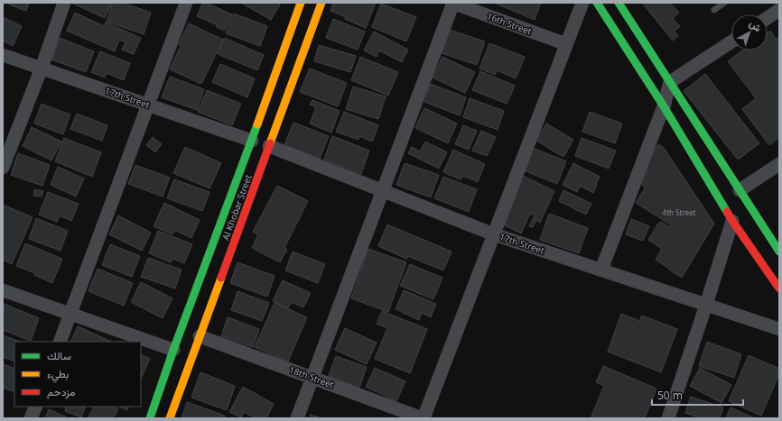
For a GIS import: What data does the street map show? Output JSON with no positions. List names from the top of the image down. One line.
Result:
{"streets":{"street":["16th Street","17th Street","Al Khobar Street","18th Street"]},"crossings":[["17th Street","Al Khobar Street"],["Al Khobar Street","18th Street"]],"house_numbers":["4th Street"],"legend":["سالك","بطيء","مزدحم"],"scale_bar":"50 m","north":"top right"}
